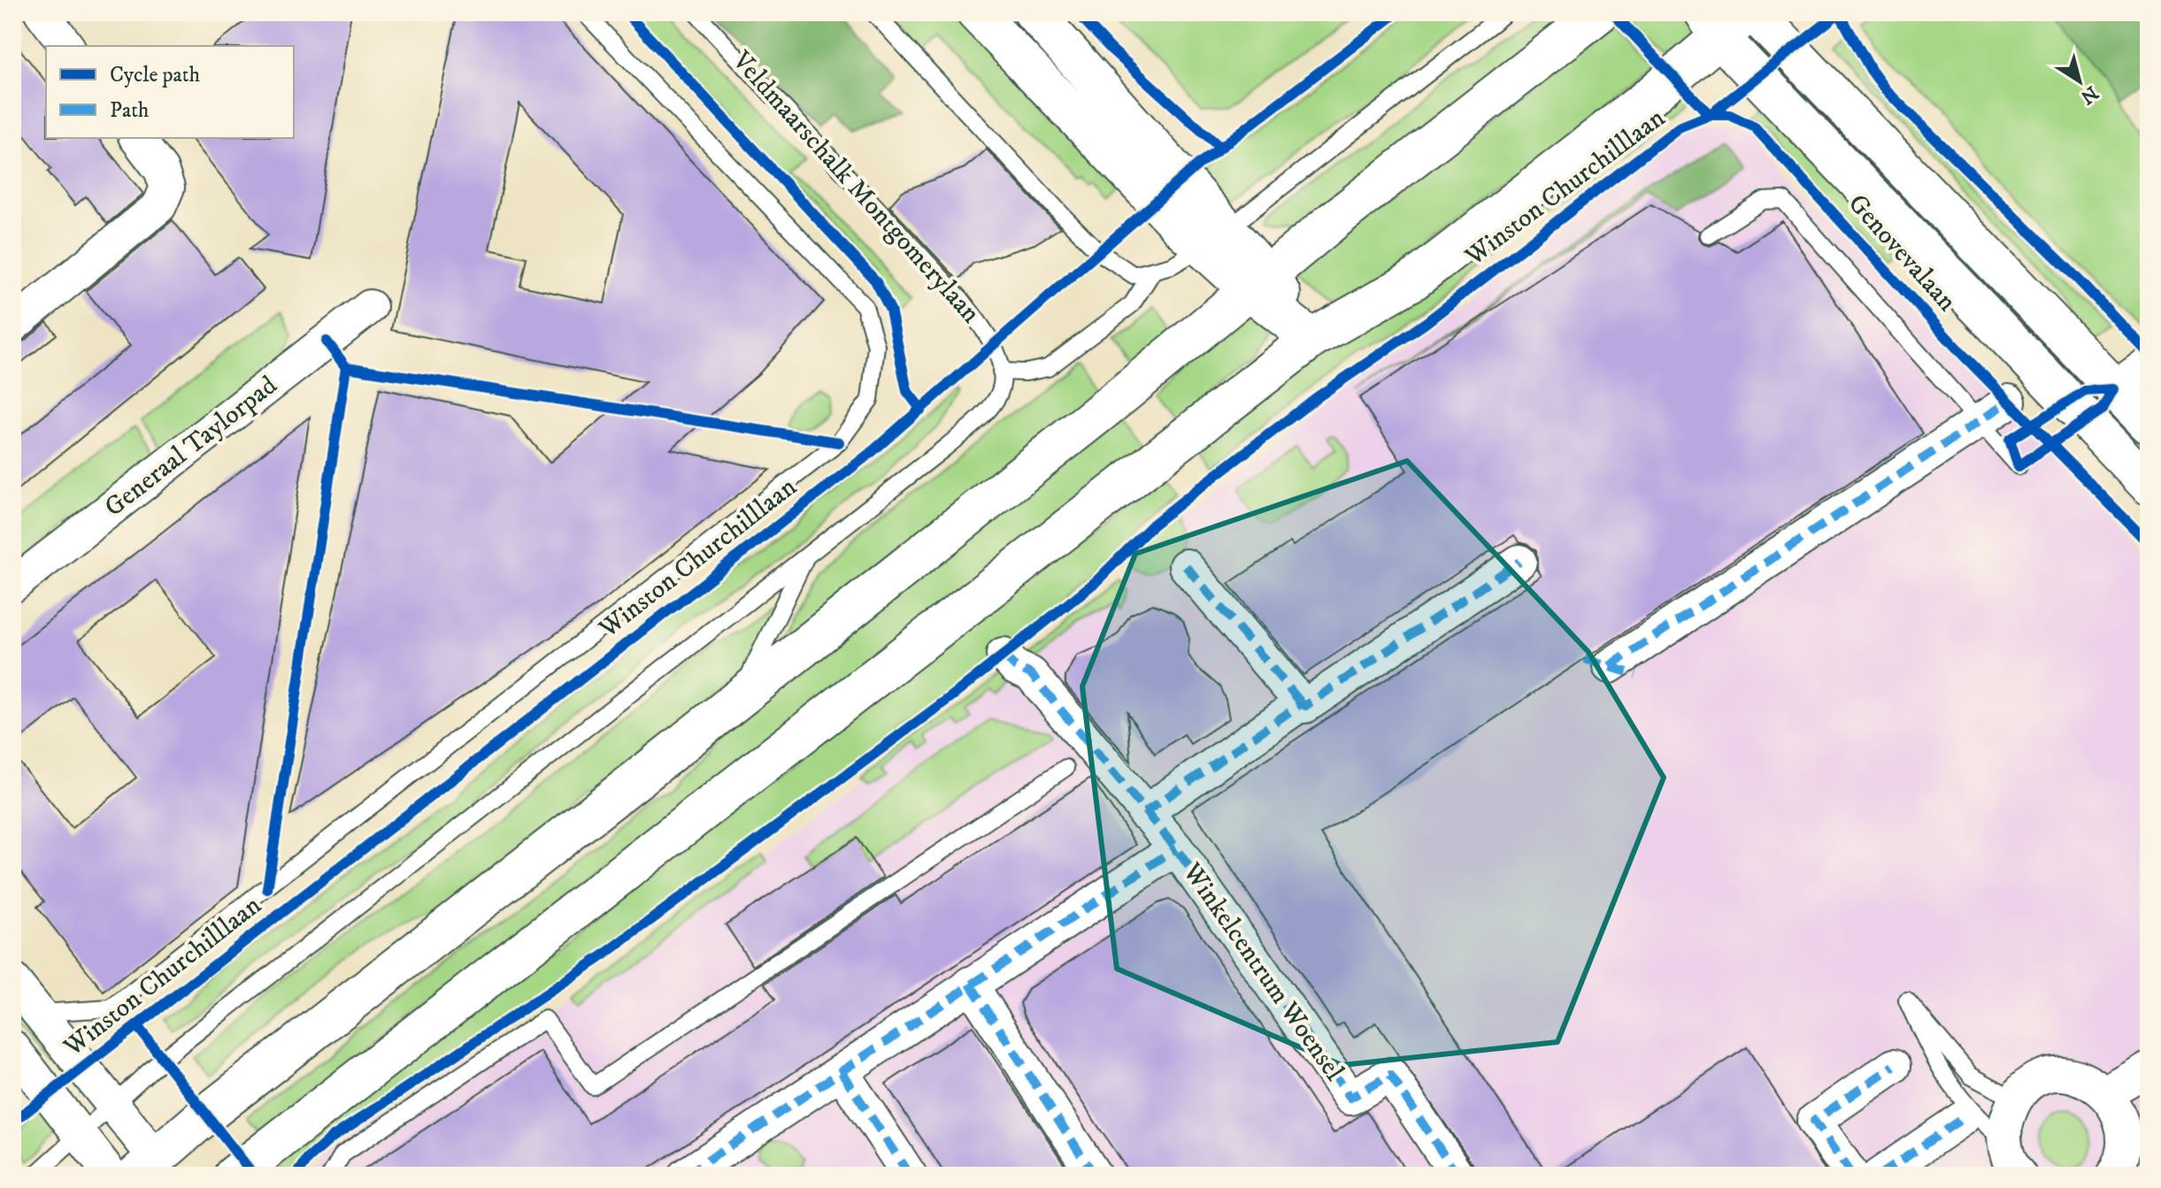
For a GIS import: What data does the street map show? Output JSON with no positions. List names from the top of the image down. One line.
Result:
{"streets":{"main road":["Winston Churchilllaan","Genovevalaan"],"street":["Generaal Taylorpad","Winkelcentrum Woensel"],"lane":["Veldmaarschalk Montgomerylaan"]},"crossings":[["Winston Churchilllaan","Genovevalaan"]],"legend":["Cycle path","Path"],"north":"bottom right"}
